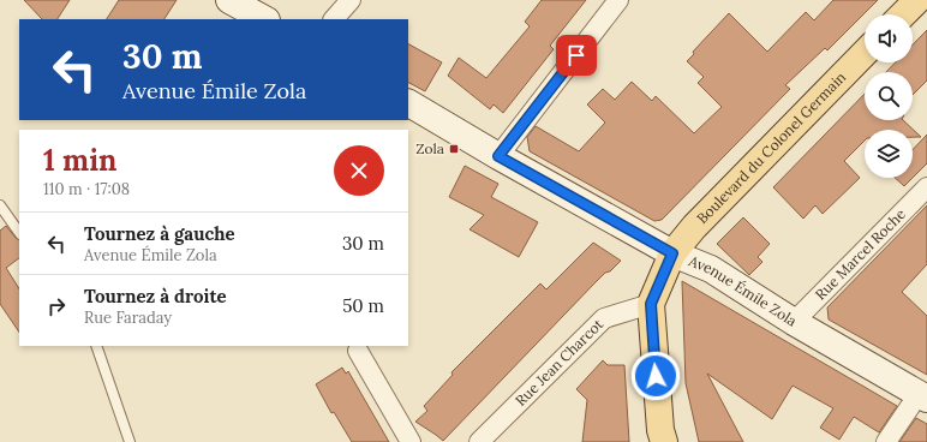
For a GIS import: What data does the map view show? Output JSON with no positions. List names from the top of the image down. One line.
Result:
{"streets":{"main road":["Boulevard du Colonel Germain","Avenue Émile Zola"],"street":["Rue Marcel Roche","Rue Jean Charcot"]},"crossings":[["Boulevard du Colonel Germain","Avenue Émile Zola"],["Boulevard du Colonel Germain","Rue Jean Charcot"],["Rue Marcel Roche","Avenue Émile Zola"]],"places":{"transit":["Zola"]},"page":{"turn":["30 m","Avenue Émile Zola"],"heading":["1 min","110 m · 17:08"],"list":[{"name":"Tournez à gauche","note":"Avenue Émile Zola","value":"30 m"},{"name":"Tournez à droite","note":"Rue Faraday","value":"50 m"}]}}
